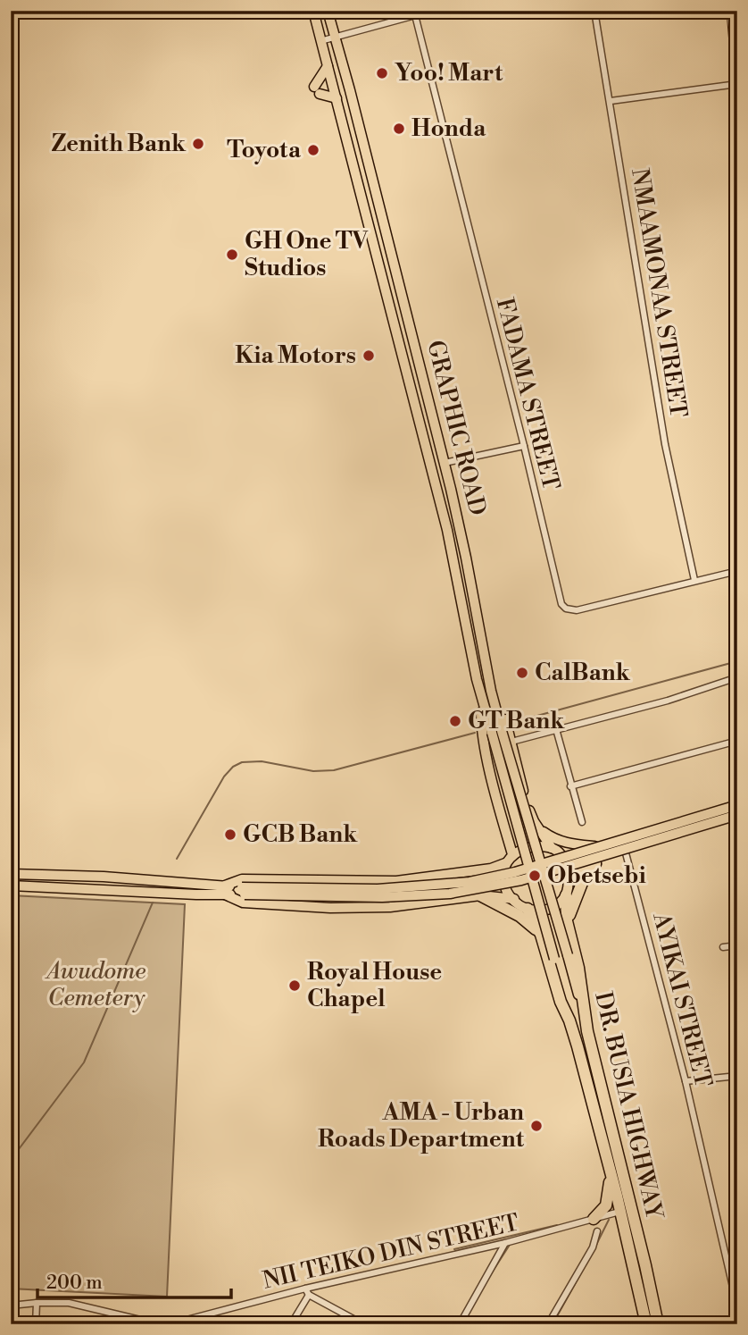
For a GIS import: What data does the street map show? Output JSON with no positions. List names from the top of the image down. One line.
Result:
{"streets":{"highway":["DR. BUSIA HIGHWAY"],"main road":["GRAPHIC ROAD"],"street":["NMAAMONAA STREET","FADAMA STREET","AYIKAI STREET","NII TEIKO DIN STREET"]},"crossings":[["NMAAMONAA STREET","FADAMA STREET"],["GRAPHIC ROAD","DR. BUSIA HIGHWAY"],["DR. BUSIA HIGHWAY","NII TEIKO DIN STREET"]],"parks":["Awudome Cemetery"],"places":["Yoo! Mart","Honda","Zenith Bank","Toyota","GH One TV Studios","Kia Motors","CalBank","GT Bank","GCB Bank","Obetsebi","Royal House Chapel","AMA - Urban Roads Department"],"scale_bar":"200 m"}
